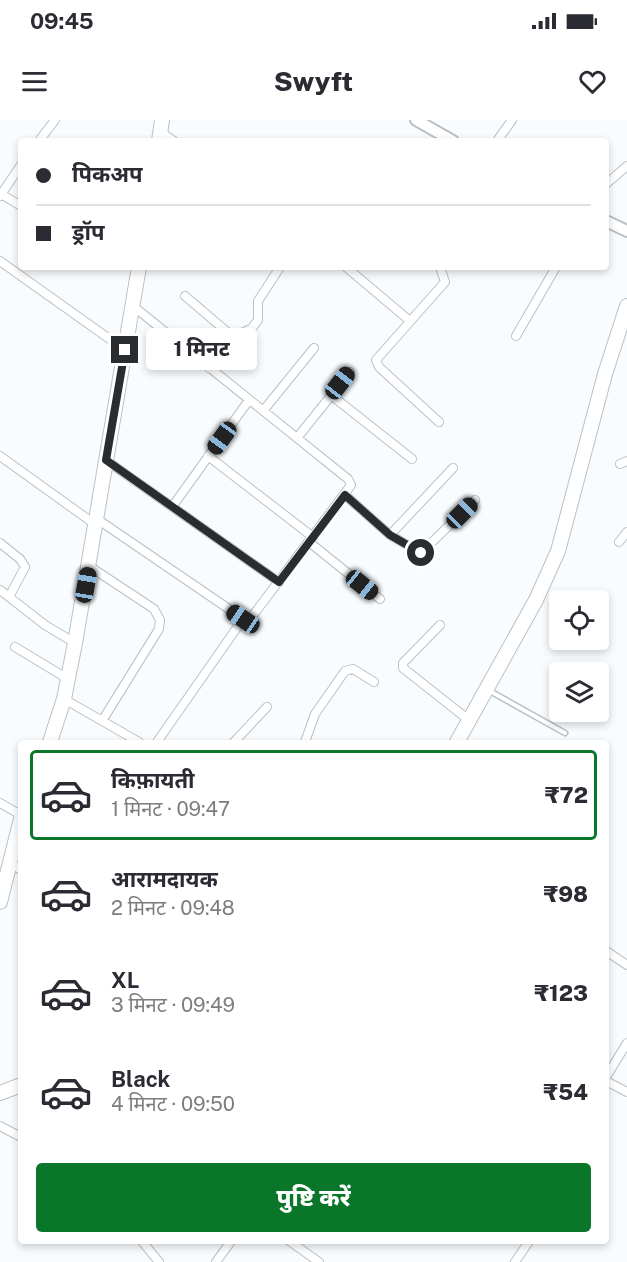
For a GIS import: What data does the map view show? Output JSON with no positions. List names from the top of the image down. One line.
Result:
{"page":{"status":"09:45","header":"Swyft","banner":["पिकअप","ड्रॉप"],"bubble":"1 मिनट","list":[{"name":"किफ़ायती","note":"1 मिनट · 09:47","value":"₹72"},{"name":"आरामदायक","note":"2 मिनट · 09:48","value":"₹98"},{"name":"XL","note":"3 मिनट · 09:49","value":"₹123"},{"name":"Black","note":"4 मिनट · 09:50","value":"₹54"}],"buttons":"पुष्टि करें"}}
